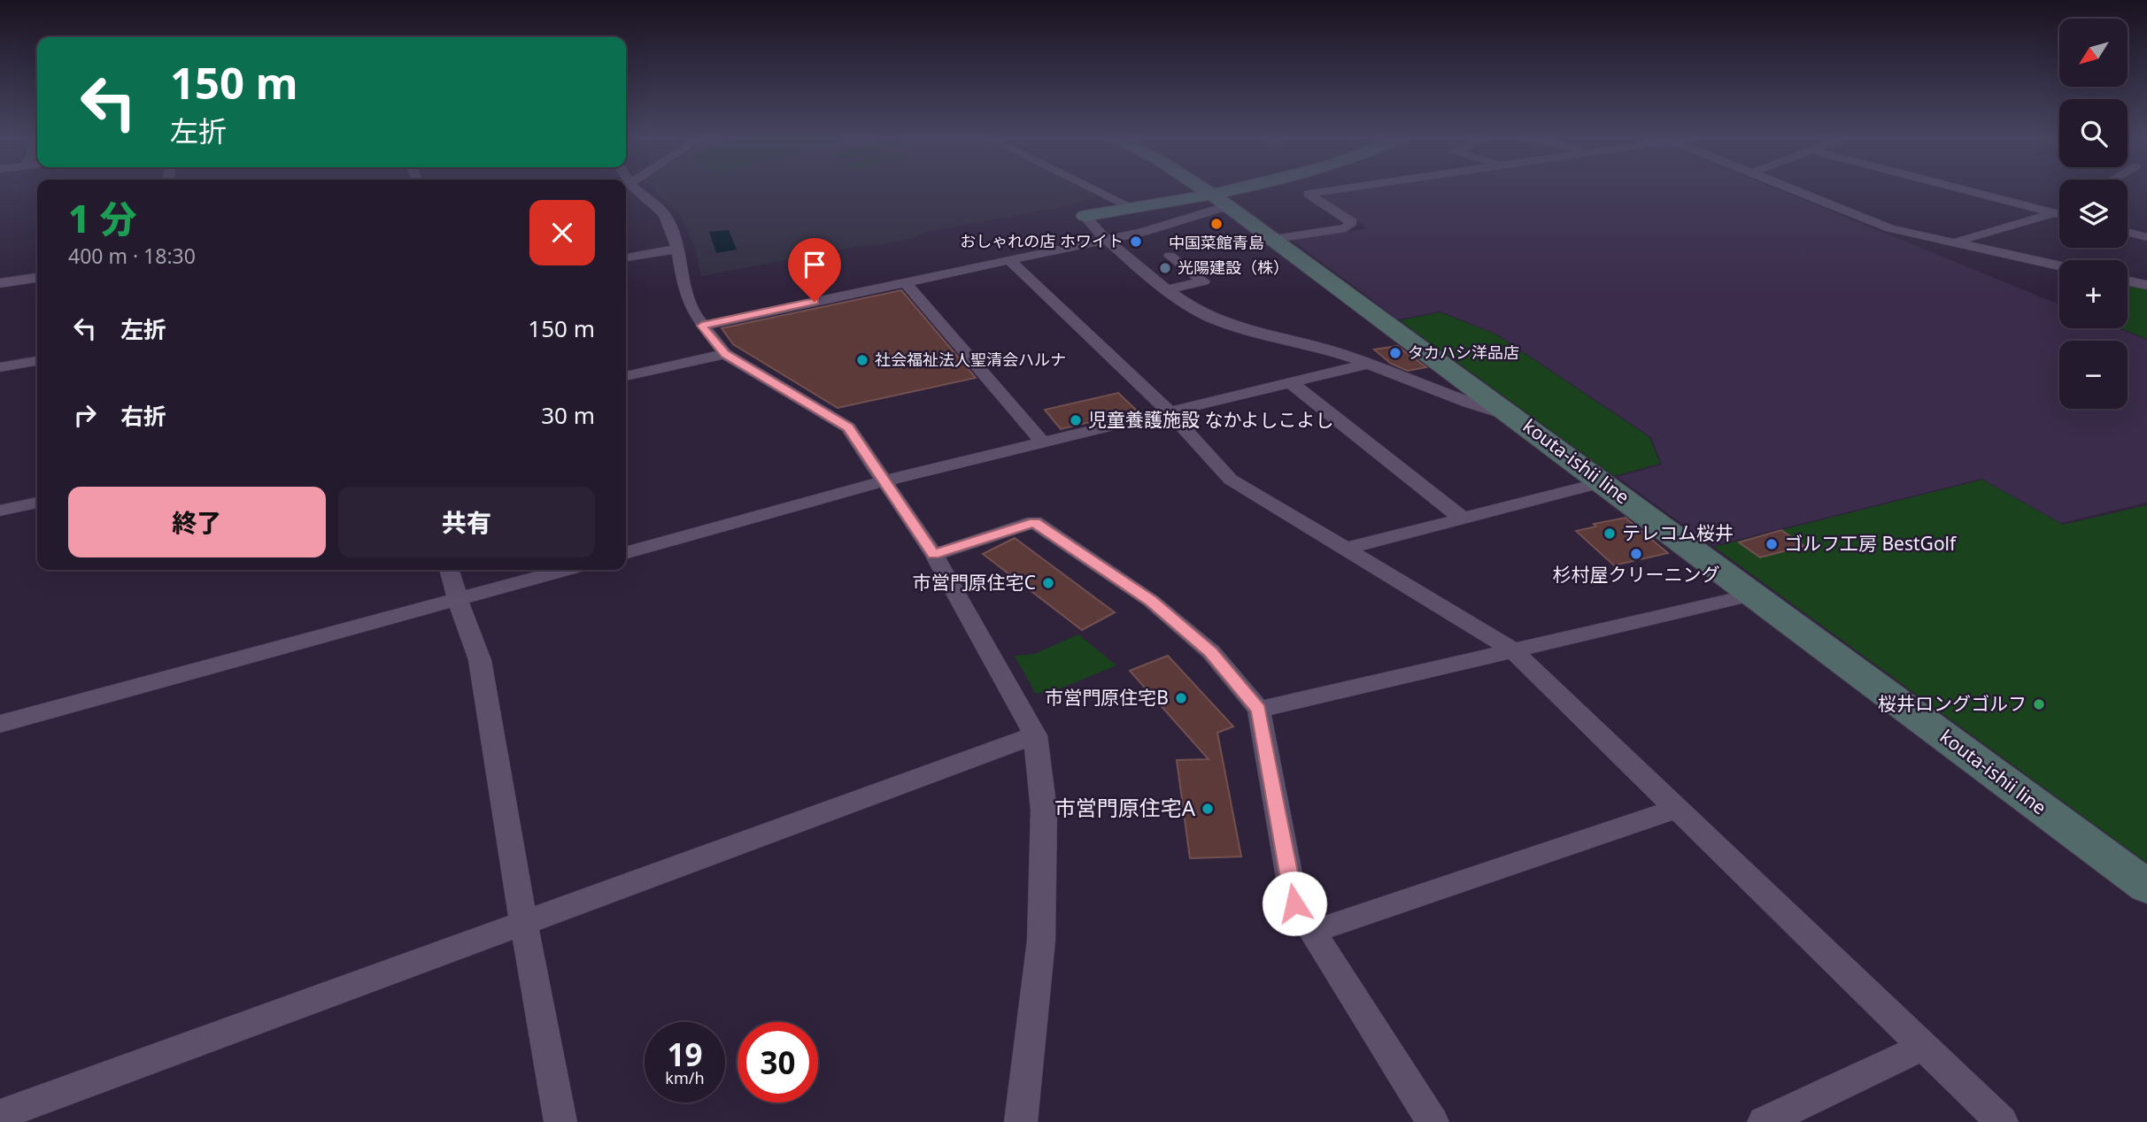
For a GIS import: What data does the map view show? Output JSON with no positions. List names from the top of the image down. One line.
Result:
{"streets":{"main road":["kouta-ishii line"]},"places":["中国菜館青島","おしゃれの店 ホワイト","光陽建設（株）","タカハシ洋品店","社会福祉法人聖清会ハルナ","児童養護施設 なかよしこよし","テレコム桜井","ゴルフ工房 BestGolf","杉村屋クリーニング","市営門原住宅C","市営門原住宅B","桜井ロングゴルフ","市営門原住宅A"],"north":"bottom left","page":{"map_buttons":["+","−"],"turn":["150 m","左折"],"heading":["1 分","400 m · 18:30"],"list":[{"name":"左折","value":"150 m"},{"name":"右折","value":"30 m"}],"buttons":["終了","共有"],"speed":"19 km/h","limit":"30"}}
